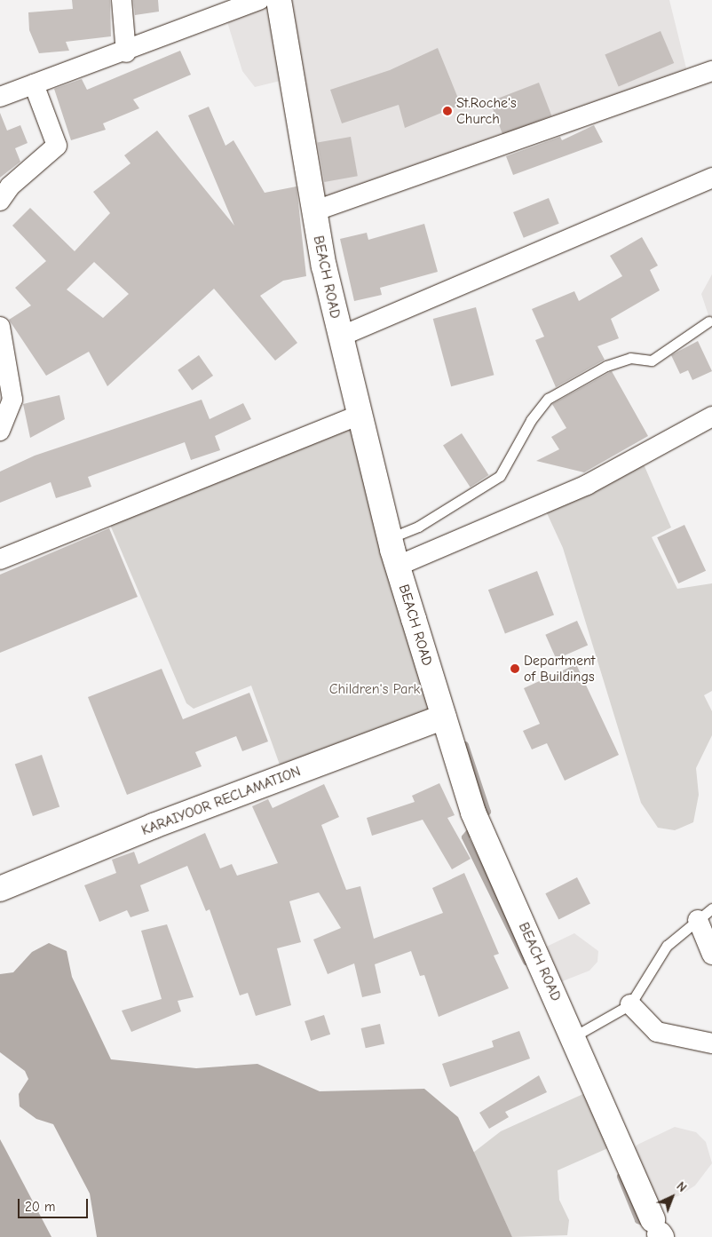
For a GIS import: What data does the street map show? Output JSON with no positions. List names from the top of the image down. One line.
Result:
{"streets":{"main road":["BEACH ROAD","KARAIYOOR RECLAMATION"]},"crossings":[["BEACH ROAD","KARAIYOOR RECLAMATION"]],"parks":["Children's Park"],"places":["St.Roche's Church","Department of Buildings"],"scale_bar":"20 m","north":"top right"}
